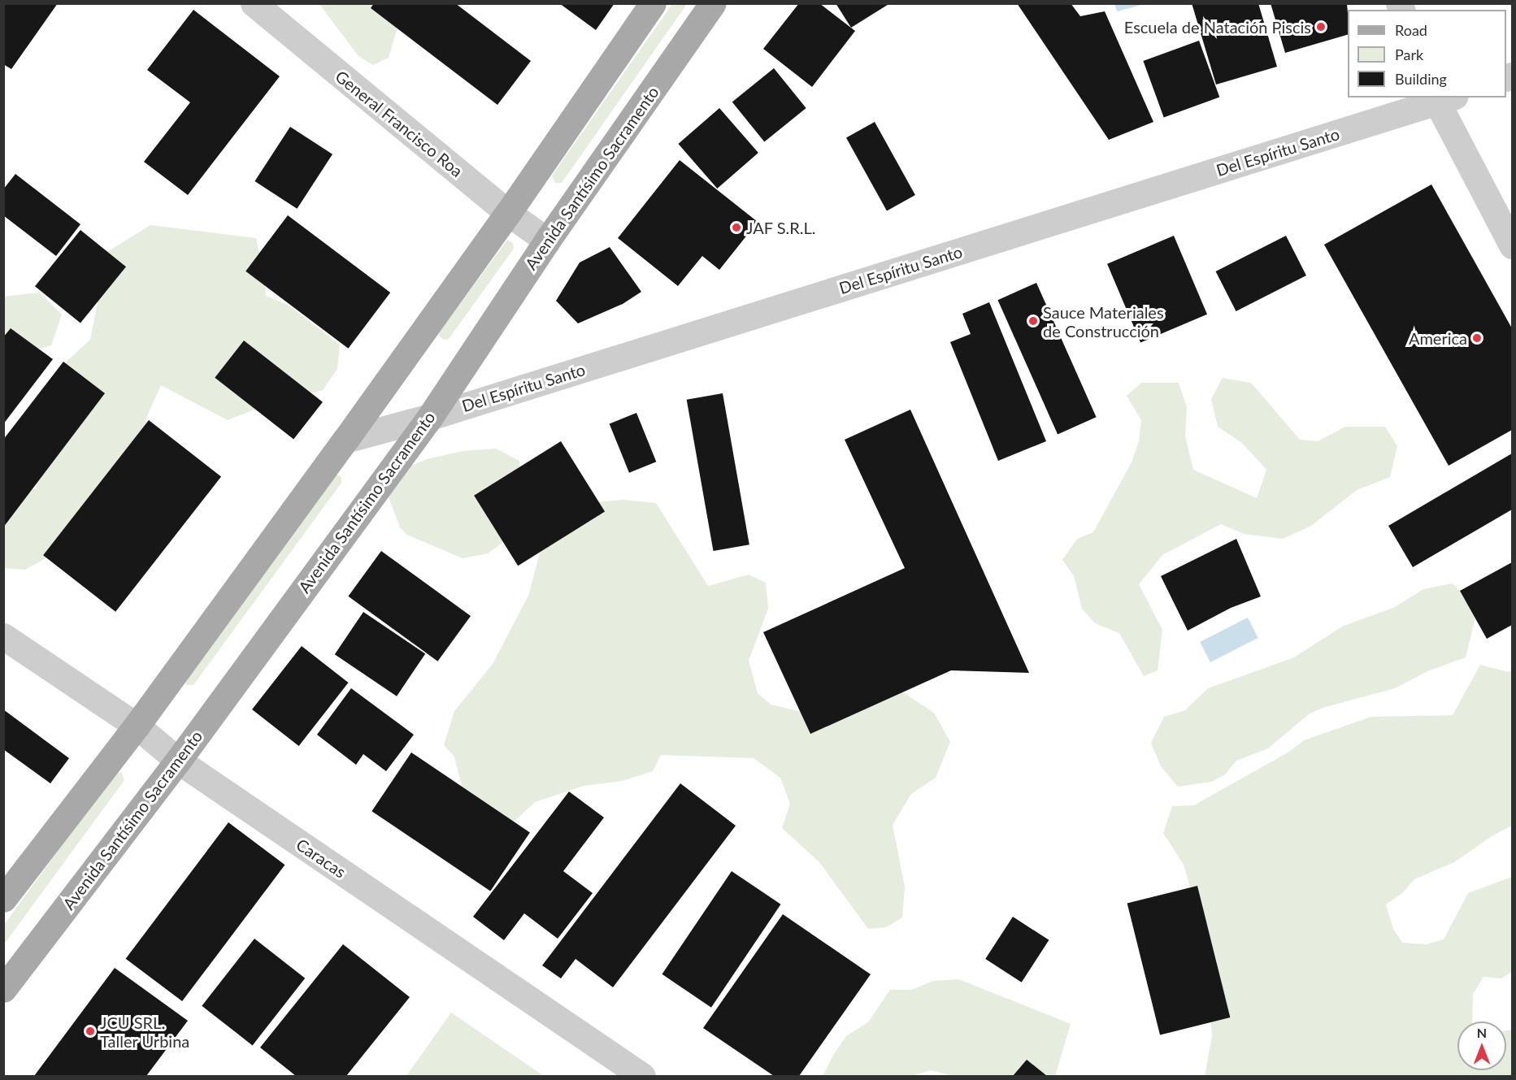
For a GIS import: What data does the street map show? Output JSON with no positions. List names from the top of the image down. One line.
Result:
{"streets":{"main road":["Avenida Santísimo Sacramento"],"street":["General Francisco Roa","Del Espíritu Santo","Caracas"]},"crossings":[["General Francisco Roa","Avenida Santísimo Sacramento"],["Del Espíritu Santo","Avenida Santísimo Sacramento"],["Avenida Santísimo Sacramento","Caracas"]],"places":["Escuela de Natación Piscis","JAF S.R.L.","Sauce Materiales de Construcción","America","JCU SRL. Taller Urbina"],"legend":["Road","Park","Building"],"north":"top"}
